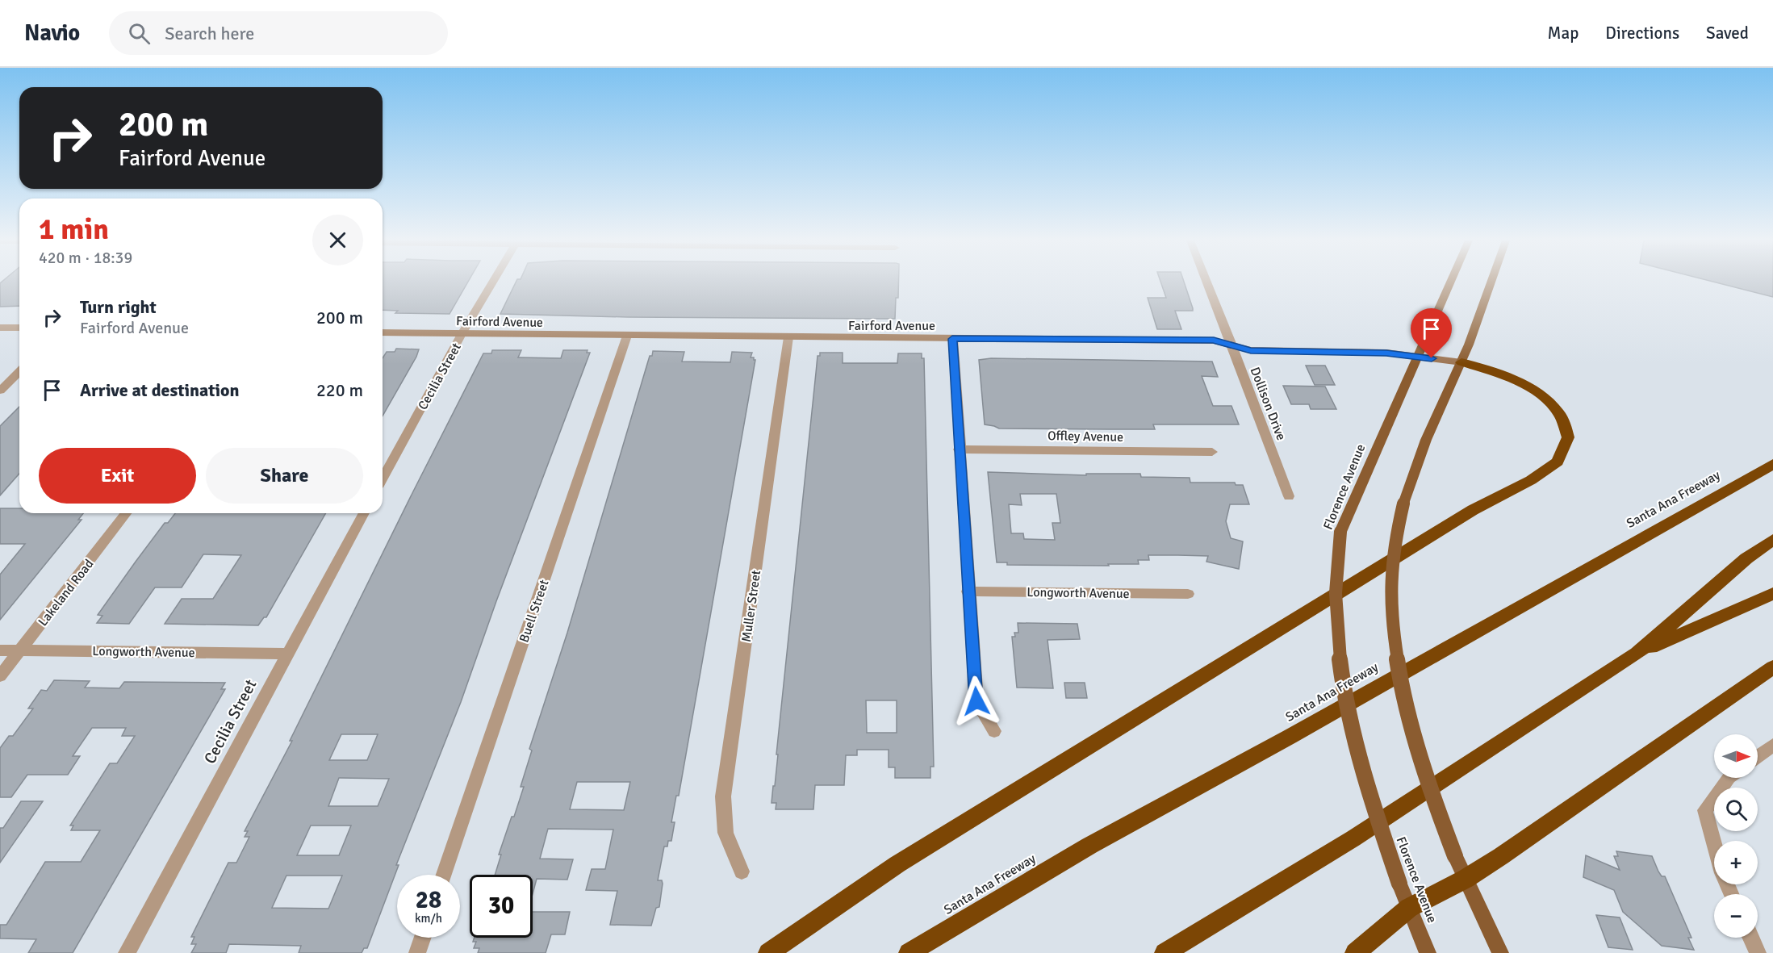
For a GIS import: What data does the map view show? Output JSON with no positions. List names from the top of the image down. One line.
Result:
{"streets":{"highway":["Santa Ana Freeway"],"main road":["Florence Avenue"],"street":["Fairford Avenue","Cecilia Street","Dollison Drive","Offley Avenue","Lakeland Road","Longworth Avenue","Muller Street","Buell Street"]},"crossings":[["Fairford Avenue","Cecilia Street"],["Fairford Avenue","Dollison Drive"],["Fairford Avenue","Florence Avenue"],["Fairford Avenue","Muller Street"],["Fairford Avenue","Buell Street"],["Cecilia Street","Longworth Avenue"],["Lakeland Road","Longworth Avenue"]],"north":"right","page":{"header":"Navio","search":"Search here","nav":["Map","Directions","Saved"],"turn":["200 m","Fairford Avenue"],"heading":["1 min","420 m · 18:39"],"list":[{"name":"Turn right","note":"Fairford Avenue","value":"200 m"},{"name":"Arrive at destination","value":"220 m"}],"buttons":["Exit","Share"],"map_buttons":["+","−"],"speed":"28 km/h","limit":"30"}}
